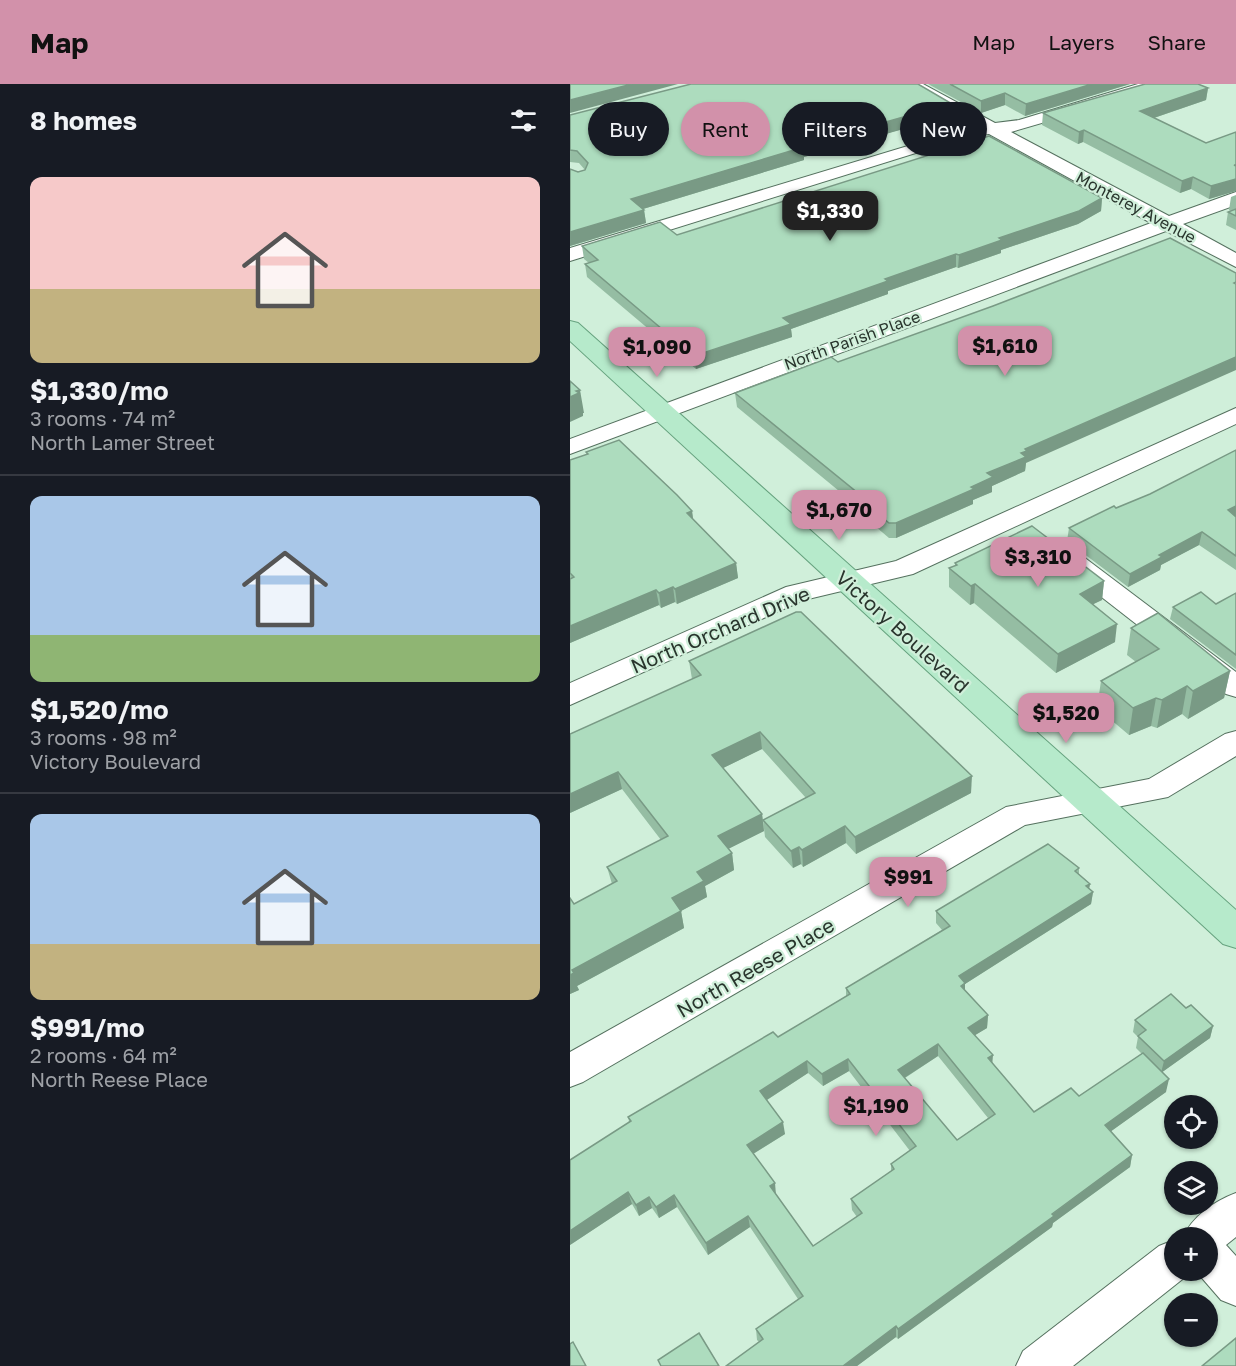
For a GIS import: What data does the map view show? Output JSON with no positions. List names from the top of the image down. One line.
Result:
{"streets":{"main road":["Victory Boulevard"],"street":["Monterey Avenue","North Parish Place","North Orchard Drive","North Reese Place"]},"crossings":[["Monterey Avenue","North Parish Place"],["North Parish Place","Victory Boulevard"],["North Orchard Drive","Victory Boulevard"],["Victory Boulevard","North Reese Place"]],"page":{"header":"Map","nav":["Map","Layers","Share"],"heading":"8 homes","chip":["Buy","Rent","Filters","New"],"list":[{"name":"$1,330/mo","note":"3 rooms · 74 m² · North Lamer Street"},{"name":"$1,520/mo","note":"3 rooms · 98 m² · Victory Boulevard"},{"name":"$991/mo","note":"2 rooms · 64 m² · North Reese Place"}],"price":["$1,330","$1,610","$1,090","$1,670","$3,310","$1,520","$991","$1,190"],"map_buttons":["+","−"]}}
